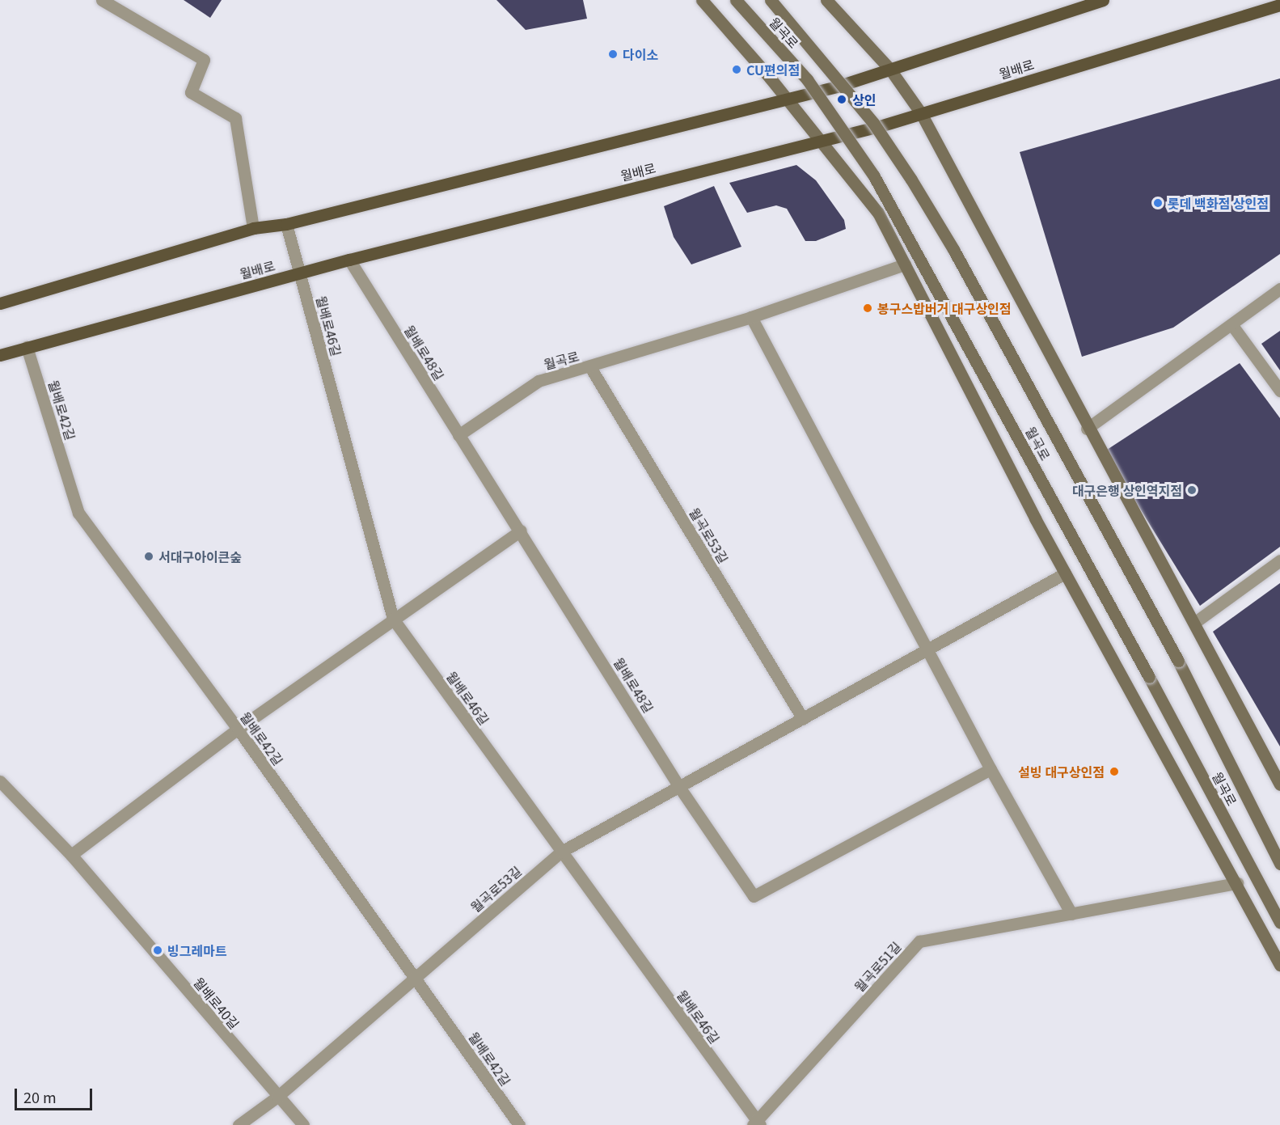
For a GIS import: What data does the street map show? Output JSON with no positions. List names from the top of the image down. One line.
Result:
{"streets":{"main road":["월곡로","월배로"],"street":["월배로46길","월배로48길","월배로42길","월곡로53길","월곡로51길","월배로40길"]},"crossings":[["월곡로","월배로48길"],["월곡로","월곡로53길"],["월배로","월배로46길"],["월배로","월배로48길"],["월배로","월배로42길"],["월배로46길","월곡로53길"],["월배로46길","월곡로51길"],["월배로48길","월곡로53길"],["월배로42길","월곡로53길"],["월곡로53길","월배로40길"]],"places":["다이소","CU편의점","상인","롯데 백화점 상인점","봉구스밥버거 대구상인점","대구은행 상인역지점","서대구아이큰숲","설빙 대구상인점","빙그레마트"],"scale_bar":"20 m"}
